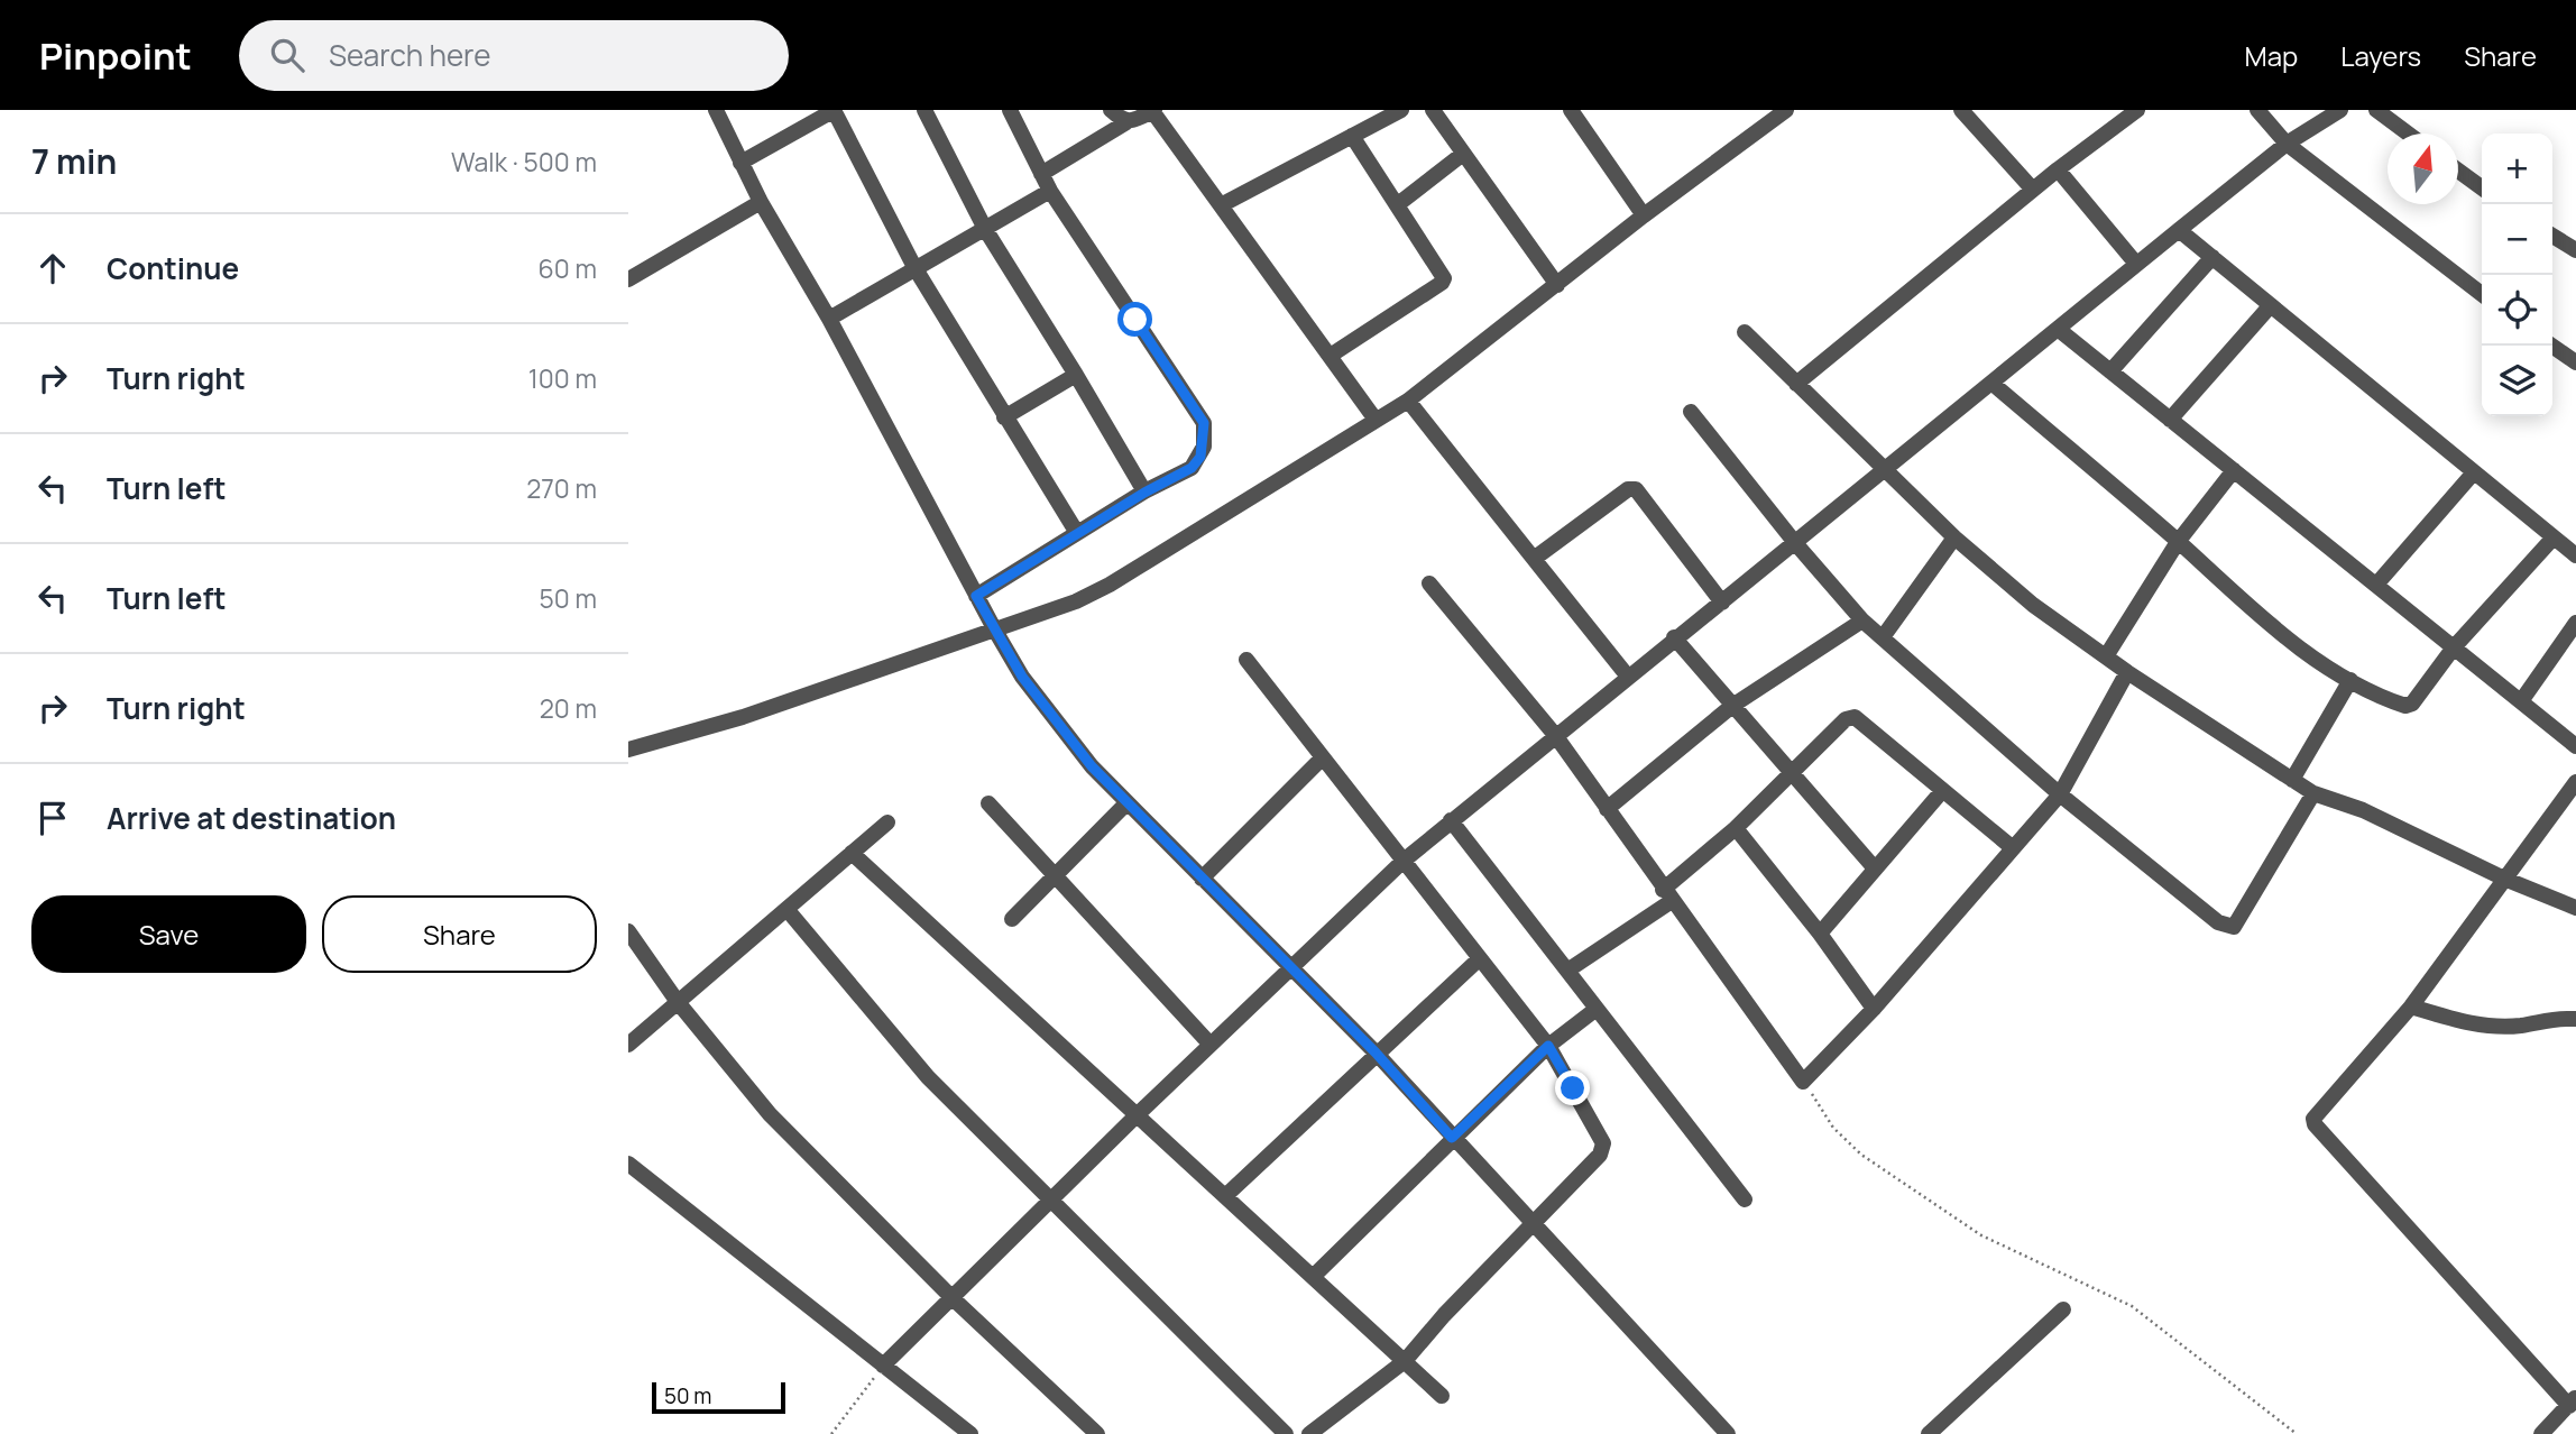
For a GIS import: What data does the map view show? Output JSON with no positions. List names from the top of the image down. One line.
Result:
{"scale_bar":"50 m","north":"top","page":{"header":"Pinpoint","search":"Search here","nav":["Map","Layers","Share"],"heading":["7 min","Walk · 500 m"],"map_buttons":["+","−"],"list":[["Continue","60 m"],["Turn right","100 m"],["Turn left","270 m"],["Turn left","50 m"],["Turn right","20 m"],"Arrive at destination"],"buttons":["Save","Share"],"scale":"50 m"}}
